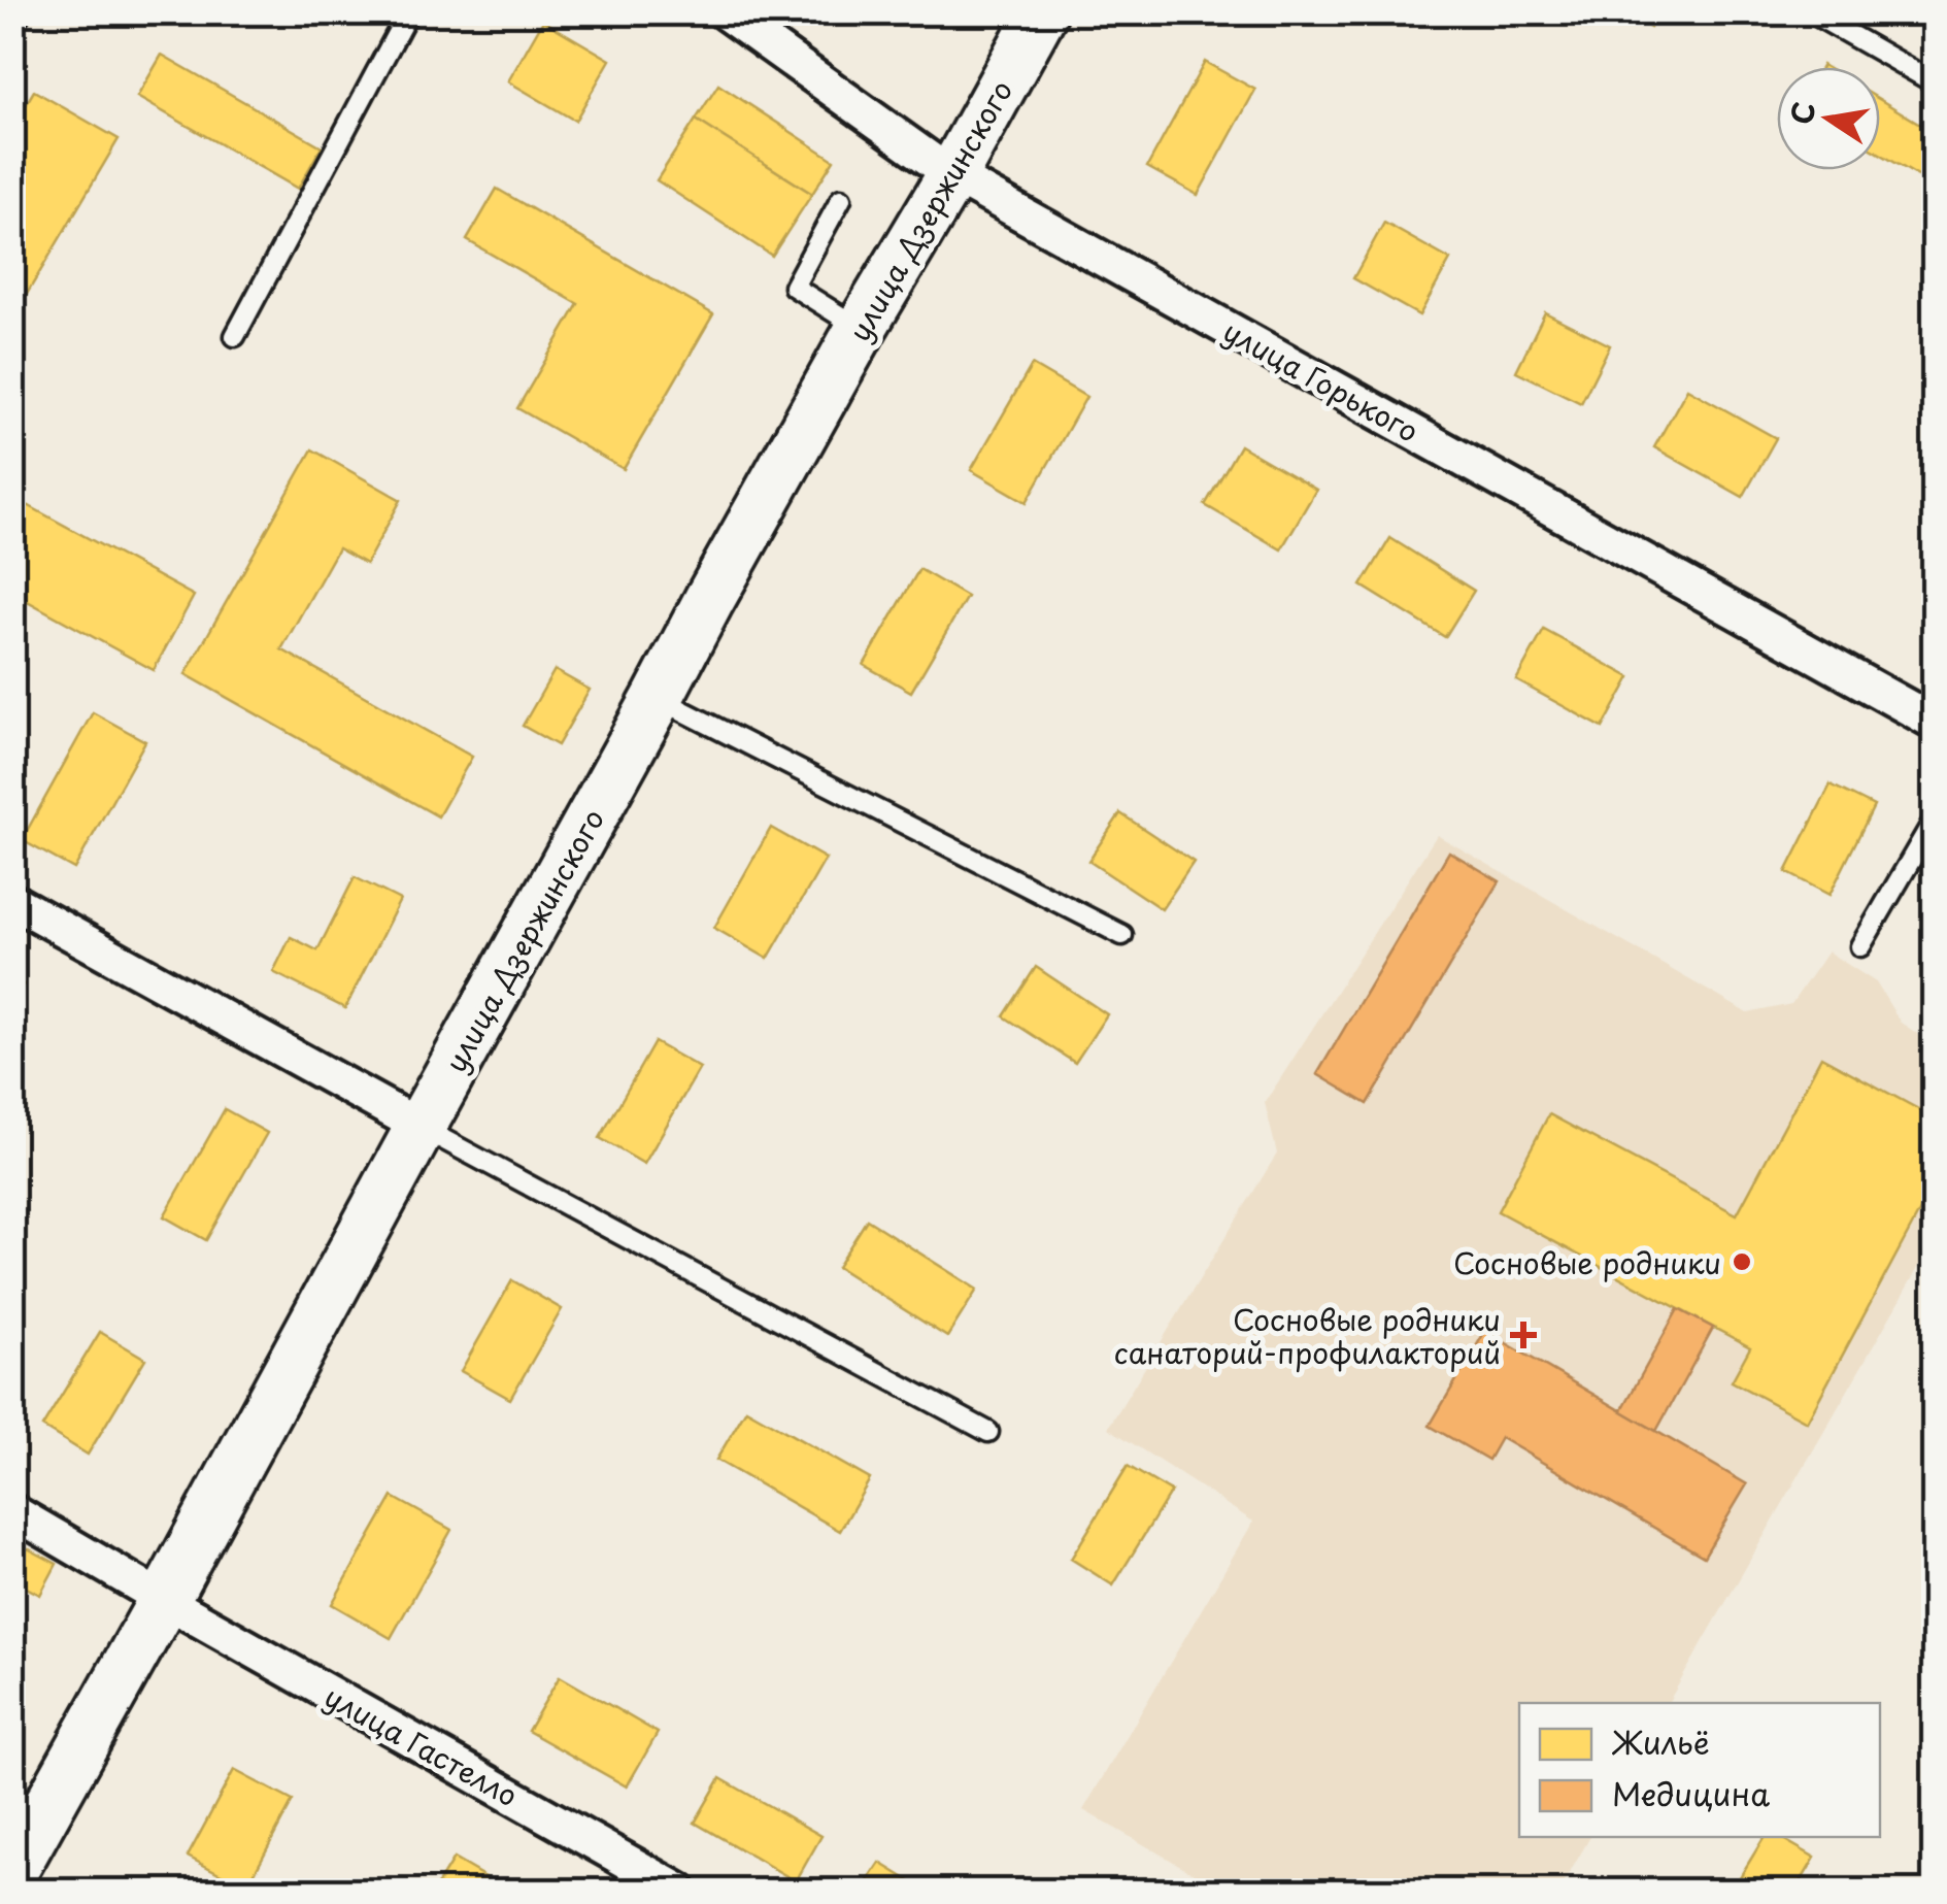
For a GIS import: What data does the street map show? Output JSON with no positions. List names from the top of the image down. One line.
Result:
{"streets":{"street":["улица Дзержинского","улица Горького","улица Гастелло"]},"crossings":[["улица Дзержинского","улица Горького"],["улица Дзержинского","улица Гастелло"]],"places":{"other":["Сосновые родники"],"health":["Сосновые родники санаторий-профилакторий"]},"legend":["Жильё","Медицина"],"north":"left"}
